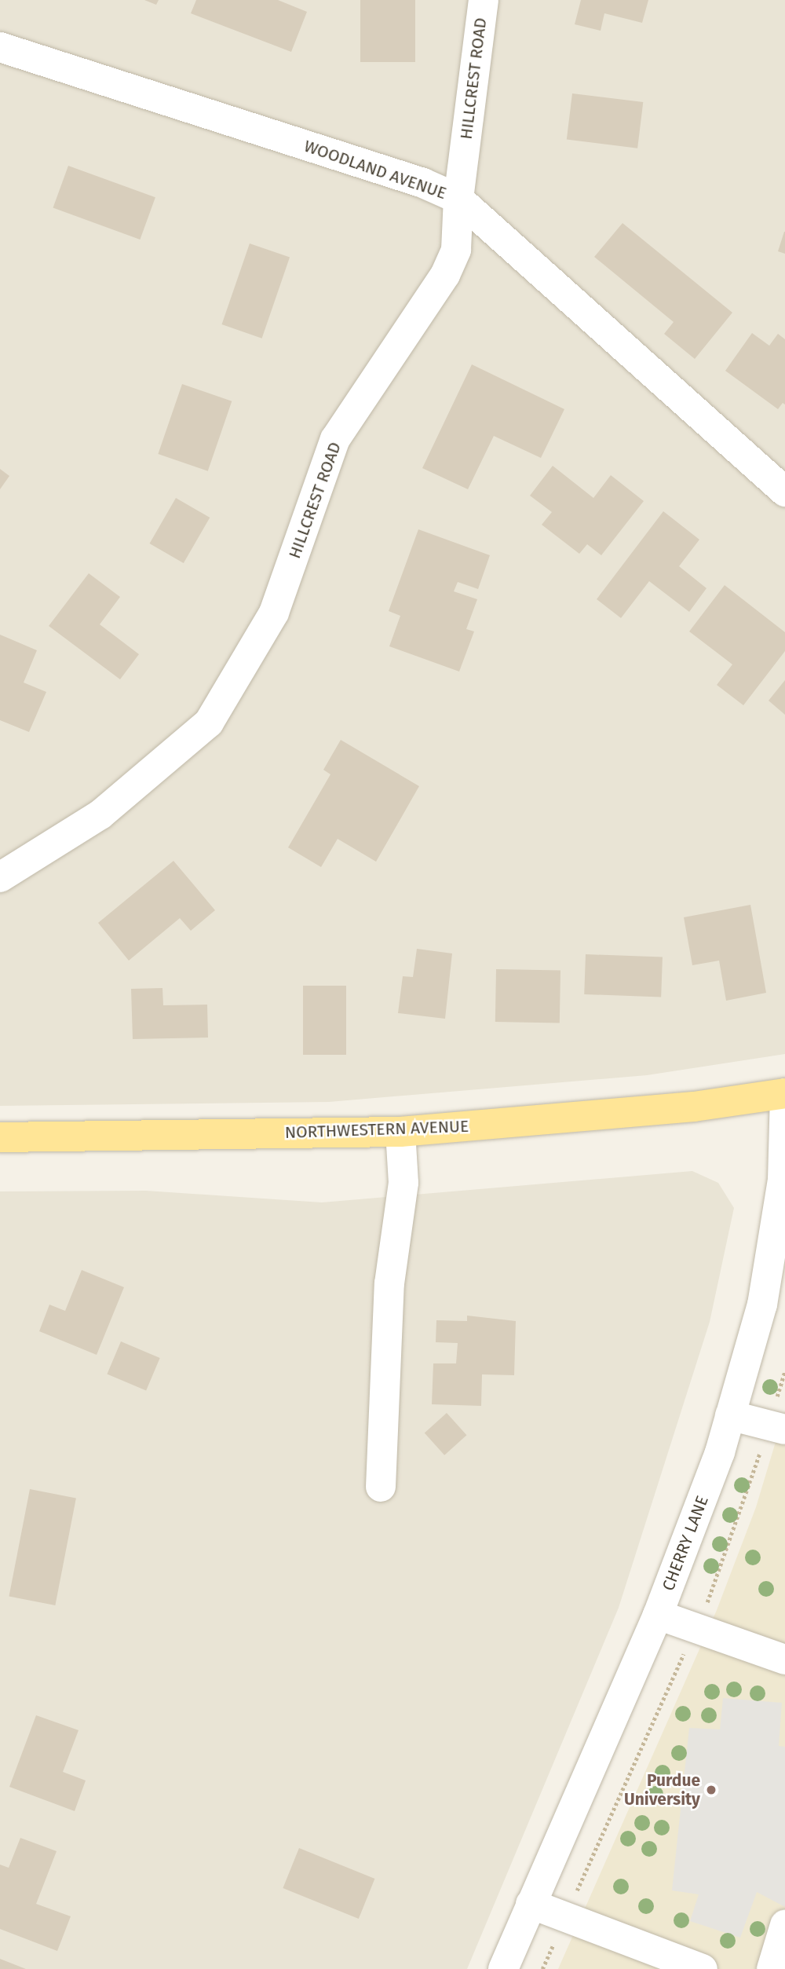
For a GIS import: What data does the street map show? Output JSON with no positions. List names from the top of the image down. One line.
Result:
{"streets":{"main road":["NORTHWESTERN AVENUE"],"street":["HILLCREST ROAD","WOODLAND AVENUE","CHERRY LANE"]},"crossings":[["HILLCREST ROAD","WOODLAND AVENUE"],["NORTHWESTERN AVENUE","CHERRY LANE"]],"places":["Purdue University"]}
